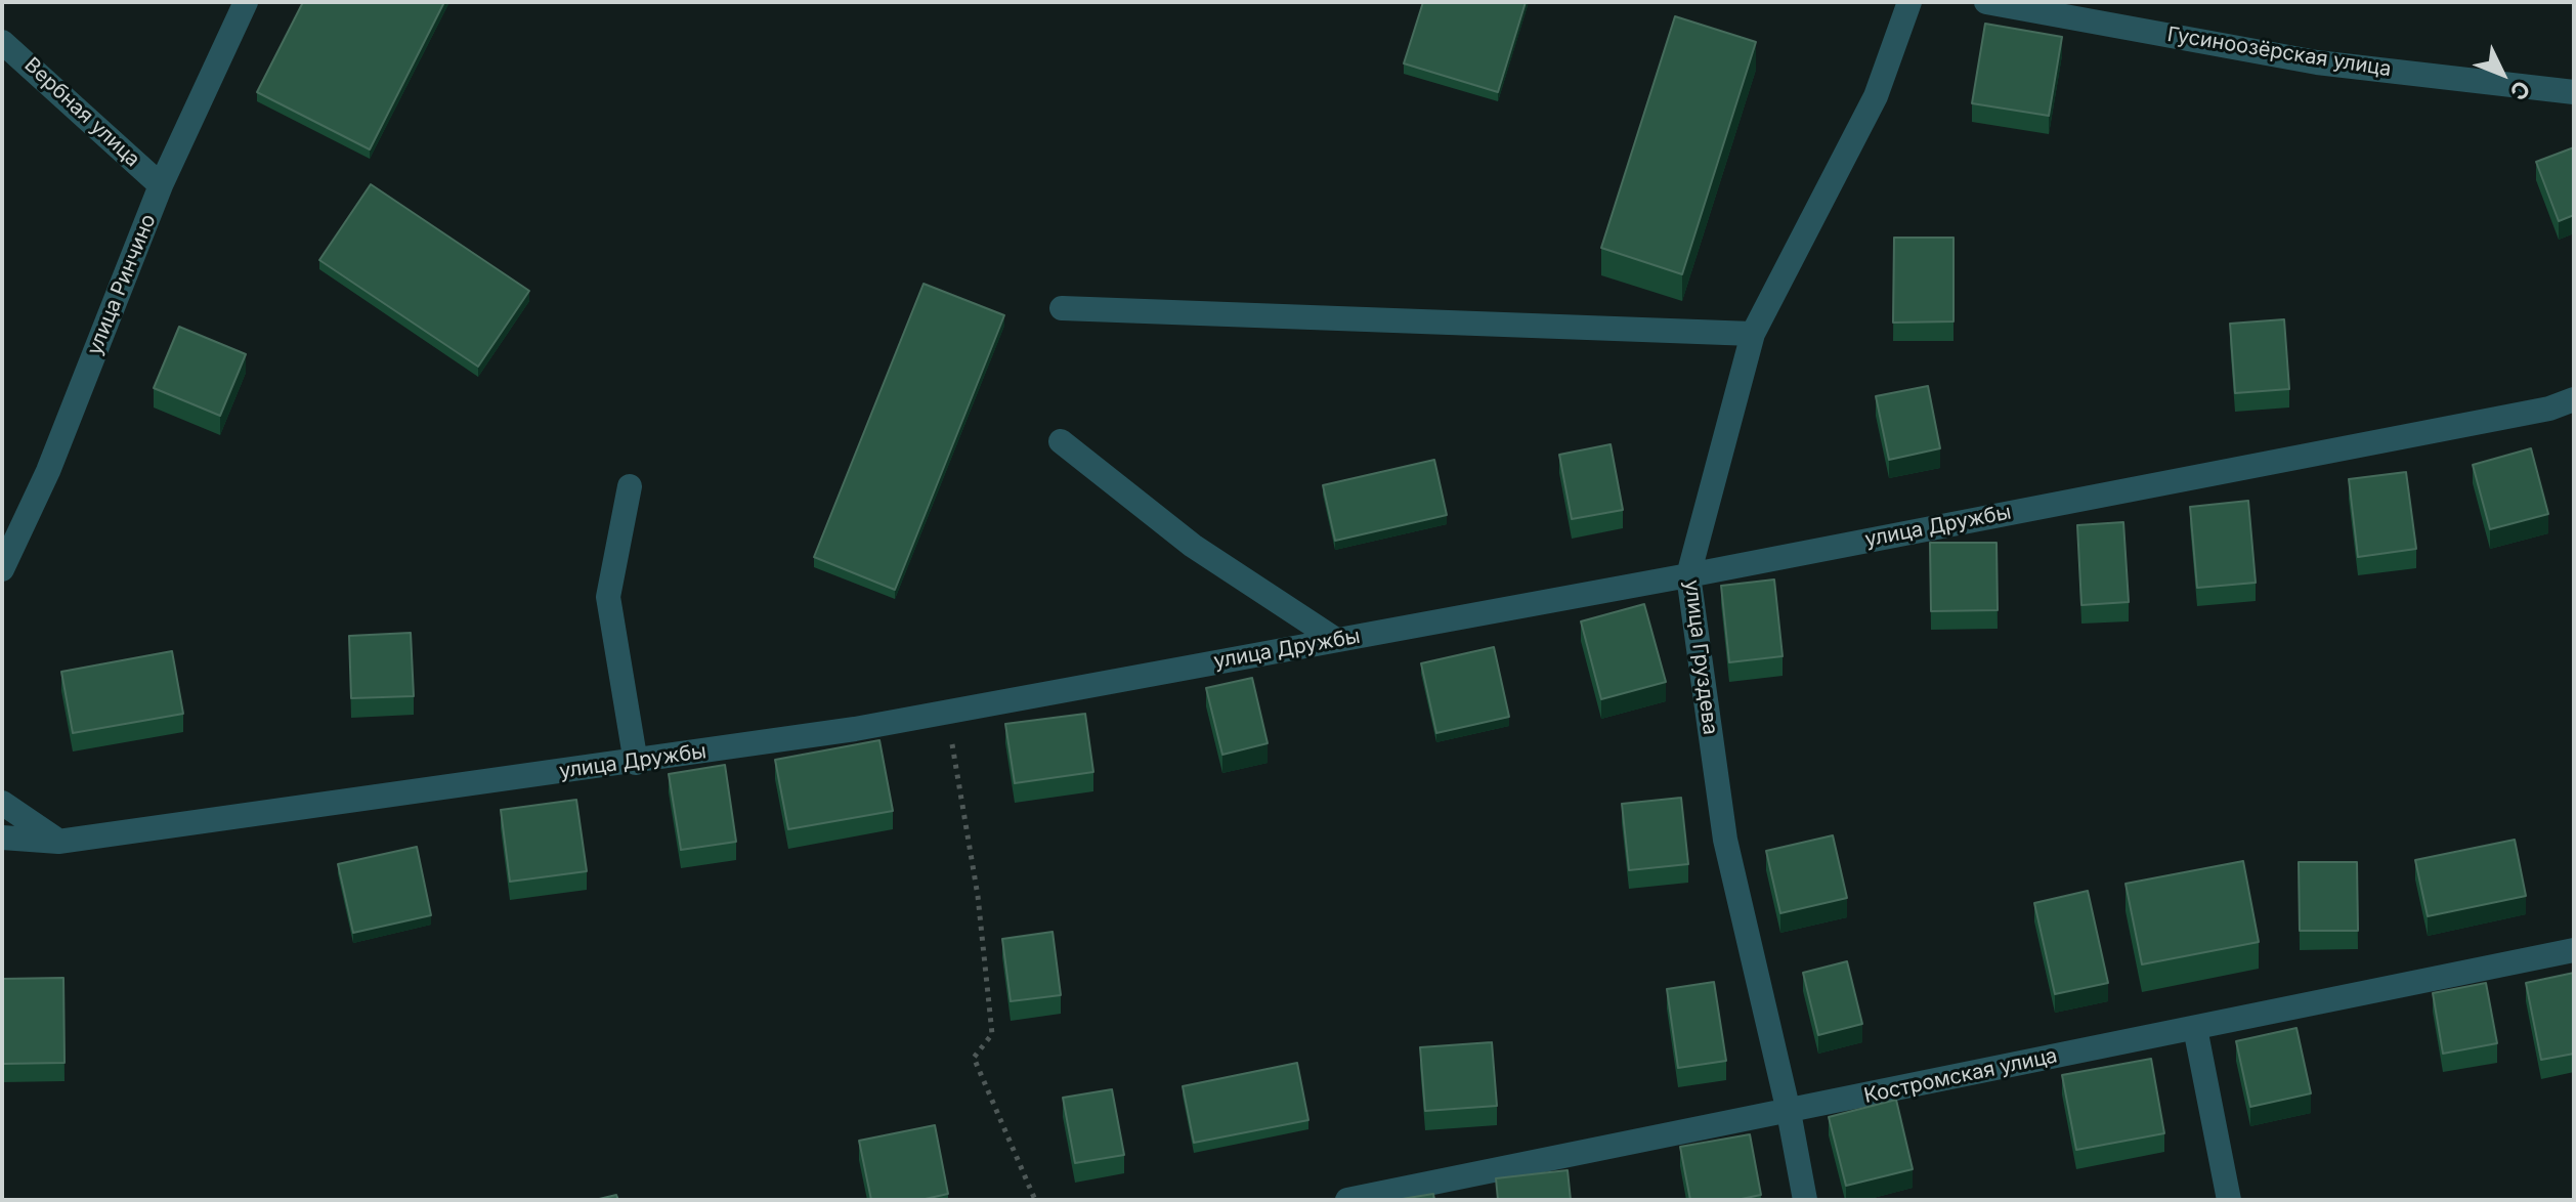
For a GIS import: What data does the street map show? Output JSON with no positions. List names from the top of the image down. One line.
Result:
{"streets":{"street":["Гусиноозёрская улица","Вербная улица","улица Ринчино","улица Дружбы","улица Груздева","Костромская улица"]},"crossings":[["Вербная улица","улица Ринчино"],["улица Дружбы","улица Груздева"],["улица Груздева","Костромская улица"]],"north":"bottom right"}
